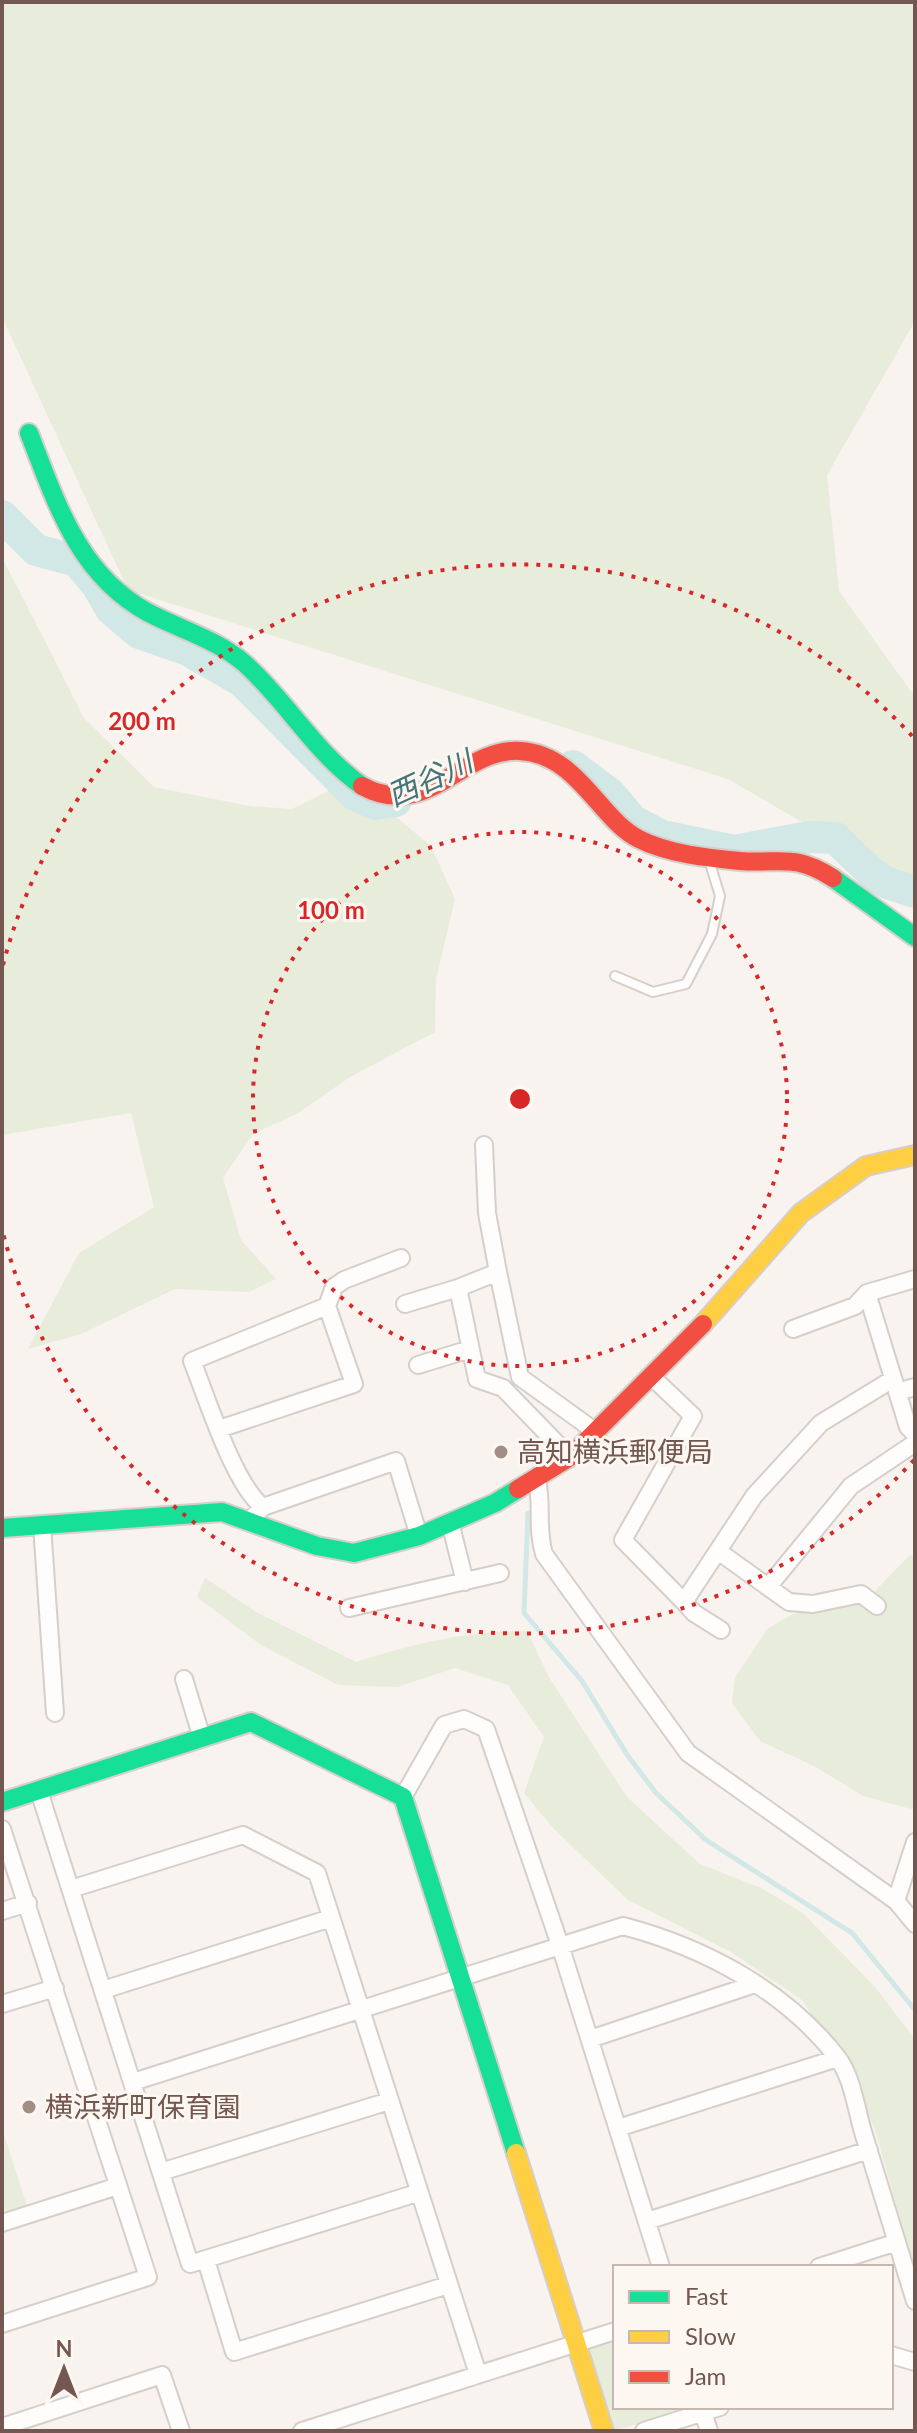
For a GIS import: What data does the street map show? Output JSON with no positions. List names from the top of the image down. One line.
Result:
{"water":["西谷川"],"places":["高知横浜郵便局","横浜新町保育園"],"legend":["Fast","Slow","Jam"],"north":"top","rings":["200 m","100 m"]}
